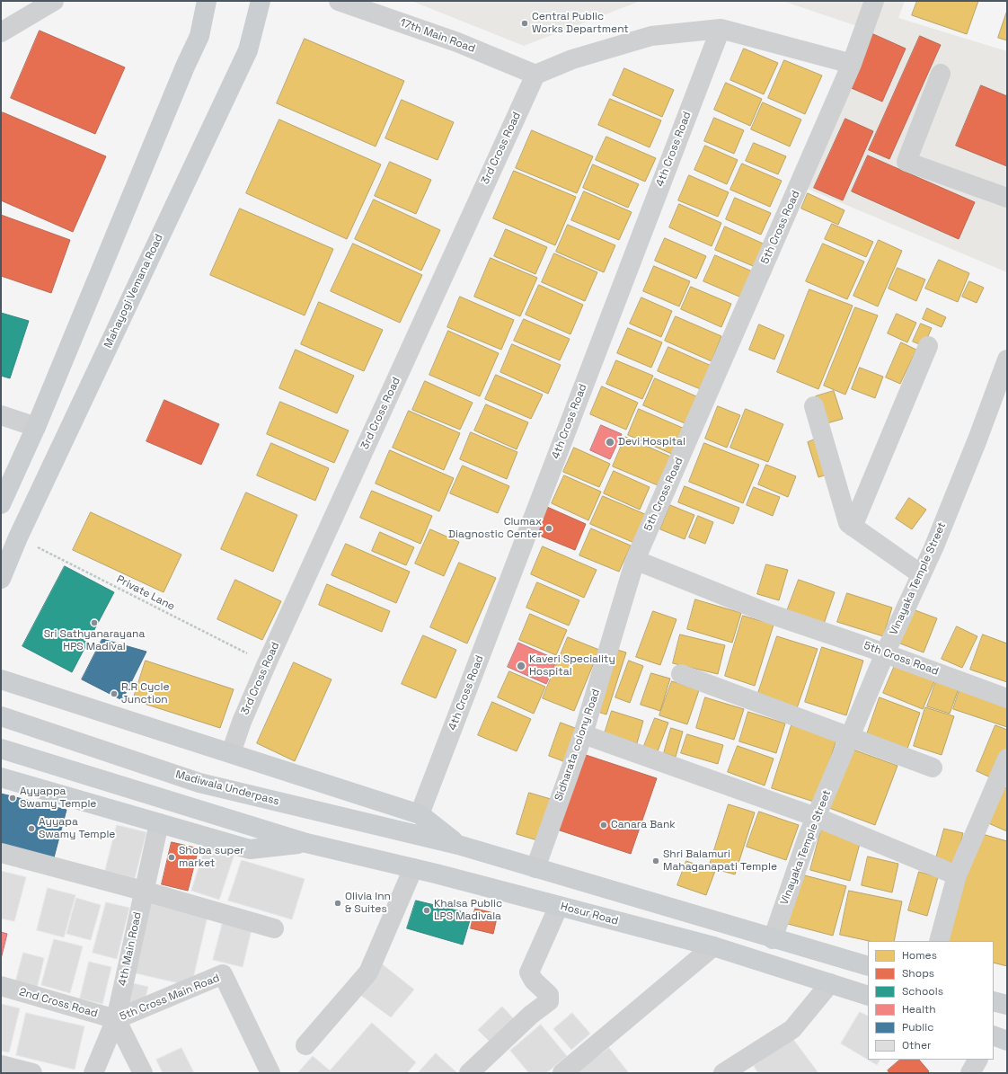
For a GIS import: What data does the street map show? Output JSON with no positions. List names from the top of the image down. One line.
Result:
{"streets":{"main road":["Mahayogi Vemana Road","Madiwala Underpass","Hosur Road"],"street":["17th Main Road","3rd Cross Road","4th Cross Road","5th Cross Road","Vinayaka Temple Street","Sidharata colony Road","4th Main Road","5th Cross Main Road","2nd Cross Road"],"path":["Private Lane"]},"crossings":[["17th Main Road","3rd Cross Road"],["3rd Cross Road","Private Lane"],["5th Cross Road","Vinayaka Temple Street"],["5th Cross Road","Sidharata colony Road"],["Mahayogi Vemana Road","Private Lane"],["4th Main Road","5th Cross Main Road"],["4th Main Road","2nd Cross Road"],["5th Cross Main Road","2nd Cross Road"]],"places":["Central Public Works Department","Devi Hospital","Clumax Diagnostic Center","Sri Sathyanarayana HPS Madival","Kaveri Speciality Hospital","R.R Cycle Junction","Ayyappa Swamy Temple","Canara Bank","Ayyapa Swamy Temple","Shoba super market","Shri Balamuri Mahaganapati Temple","Olivia Inn & Suites","Khalsa Public LPS Madivala"],"legend":["Homes","Shops","Schools","Health","Public","Other"]}
